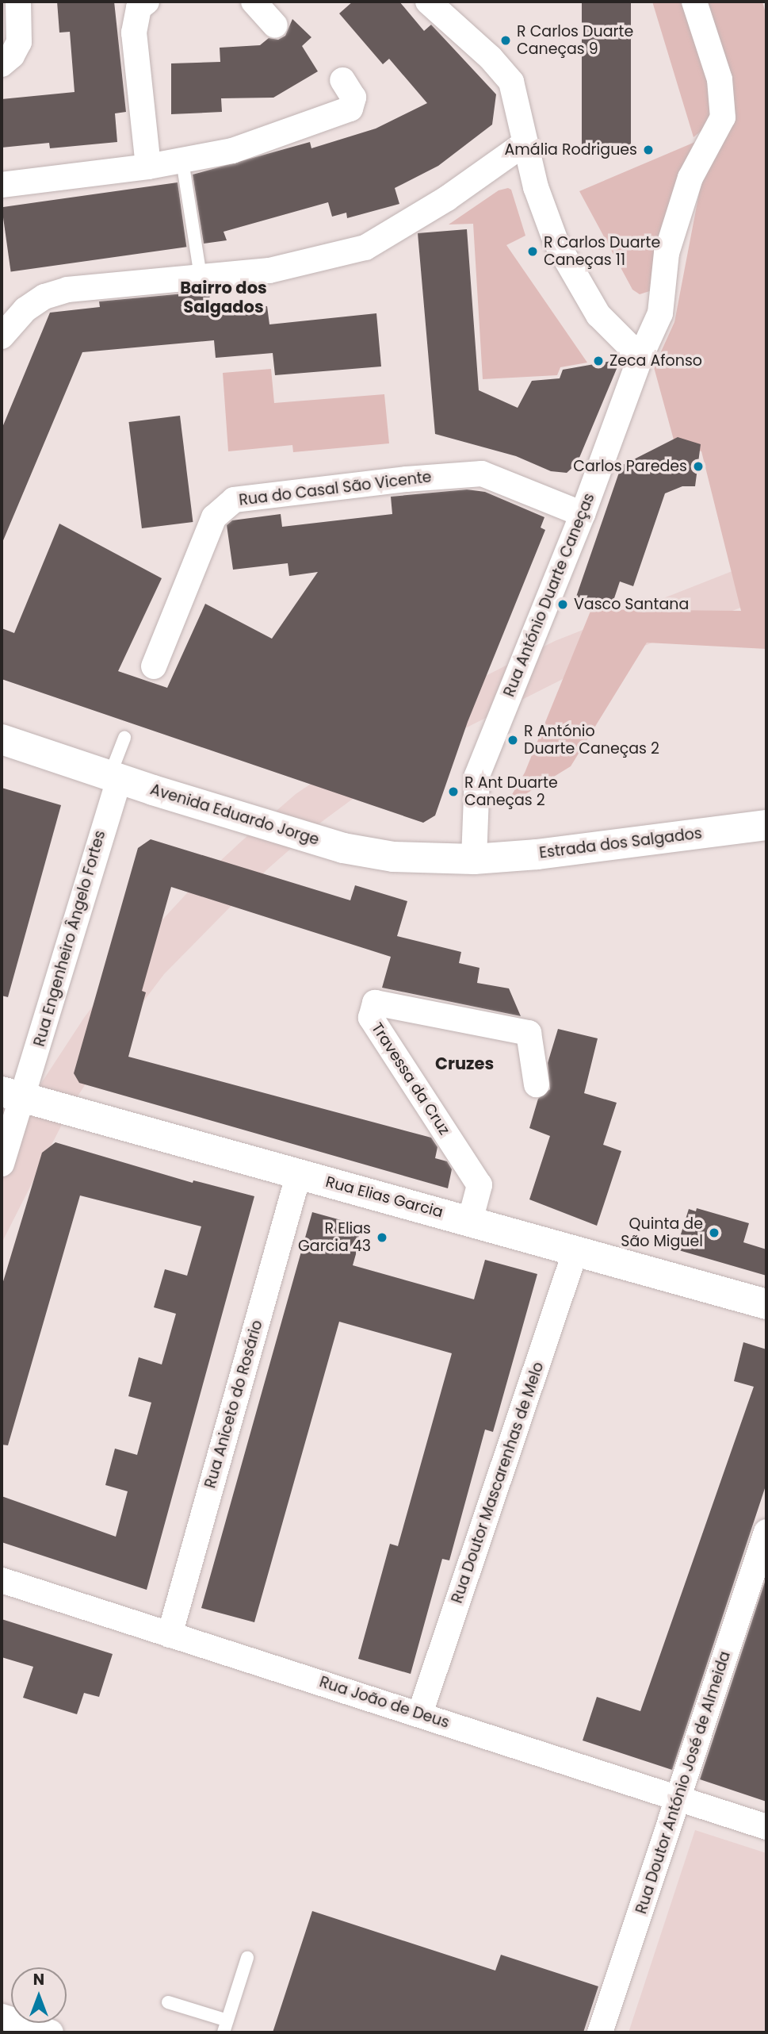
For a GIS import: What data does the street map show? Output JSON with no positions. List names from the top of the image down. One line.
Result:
{"streets":{"main road":["Avenida Eduardo Jorge","Estrada dos Salgados","Rua Elias Garcia"],"street":["Rua do Casal São Vicente","Rua António Duarte Caneças","Rua Engenheiro Ângelo Fortes","Travessa da Cruz","Rua Aniceto do Rosário","Rua Doutor Mascarenhas de Melo","Rua João de Deus","Rua Doutor António José de Almeida"]},"crossings":[["Rua do Casal São Vicente","Rua António Duarte Caneças"],["Rua António Duarte Caneças","Avenida Eduardo Jorge"],["Rua António Duarte Caneças","Estrada dos Salgados"],["Avenida Eduardo Jorge","Estrada dos Salgados"],["Avenida Eduardo Jorge","Rua Engenheiro Ângelo Fortes"],["Rua Engenheiro Ângelo Fortes","Rua Elias Garcia"],["Travessa da Cruz","Rua Elias Garcia"],["Rua Elias Garcia","Rua Aniceto do Rosário"],["Rua Elias Garcia","Rua Doutor Mascarenhas de Melo"],["Rua Aniceto do Rosário","Rua João de Deus"],["Rua Doutor Mascarenhas de Melo","Rua João de Deus"],["Rua João de Deus","Rua Doutor António José de Almeida"]],"districts":["Bairro dos Salgados","Cruzes"],"places":["R Carlos Duarte Caneças 9","Amália Rodrigues","R Carlos Duarte Caneças 11","Zeca Afonso","Carlos Paredes","Vasco Santana","R António Duarte Caneças 2","R Ant Duarte Caneças 2","Quinta de São Miguel","R Elias Garcia 43"],"north":"top"}
